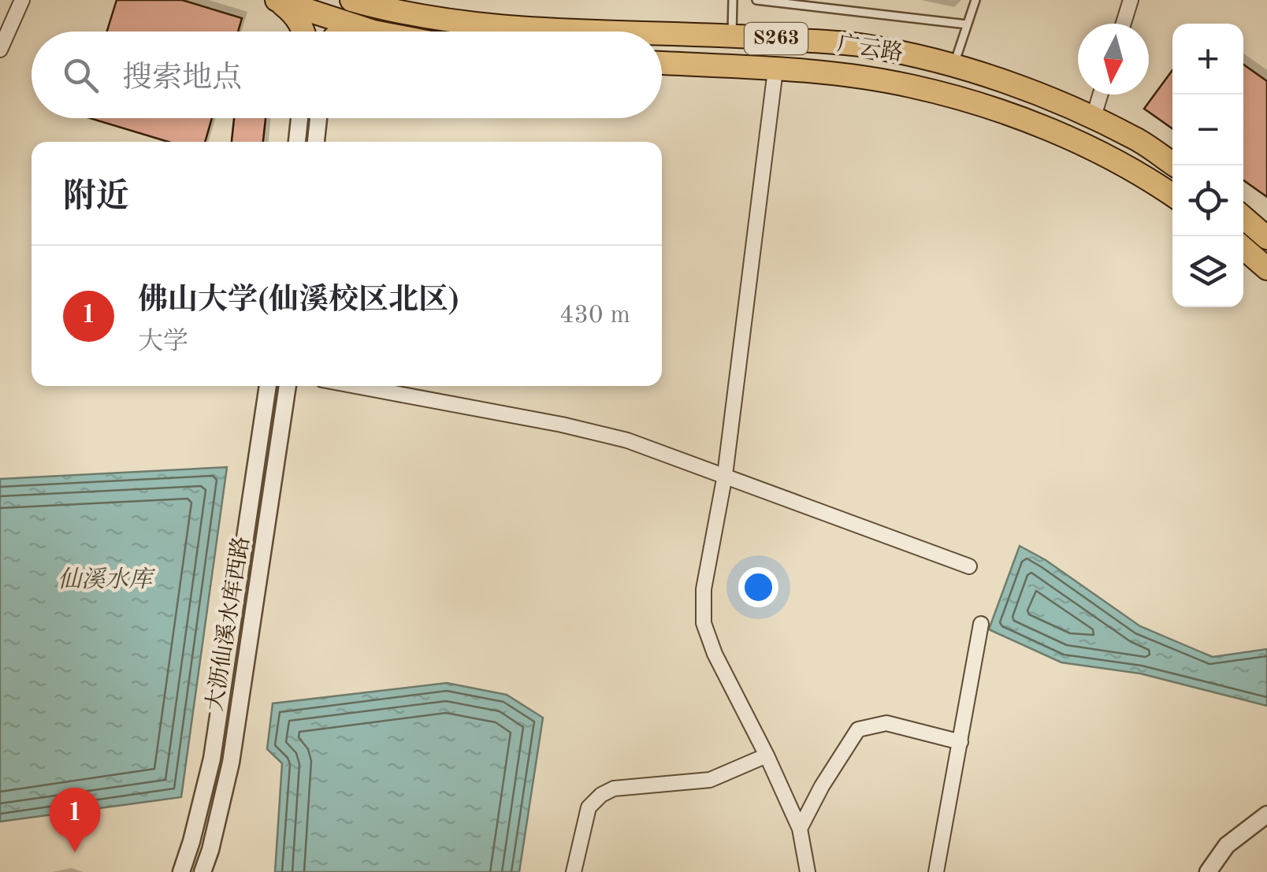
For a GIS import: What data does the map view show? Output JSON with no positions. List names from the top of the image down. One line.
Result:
{"streets":{"main road":["S263","广云路"],"street":["大沥仙溪水库西路"]},"water":["仙溪水库"],"north":"bottom","page":{"map_buttons":["+","−"],"search":"搜索地点","heading":"附近","list":[{"mark":"1","name":"佛山大学(仙溪校区北区)","note":"大学","value":"430 m"}],"pins":"1"}}
